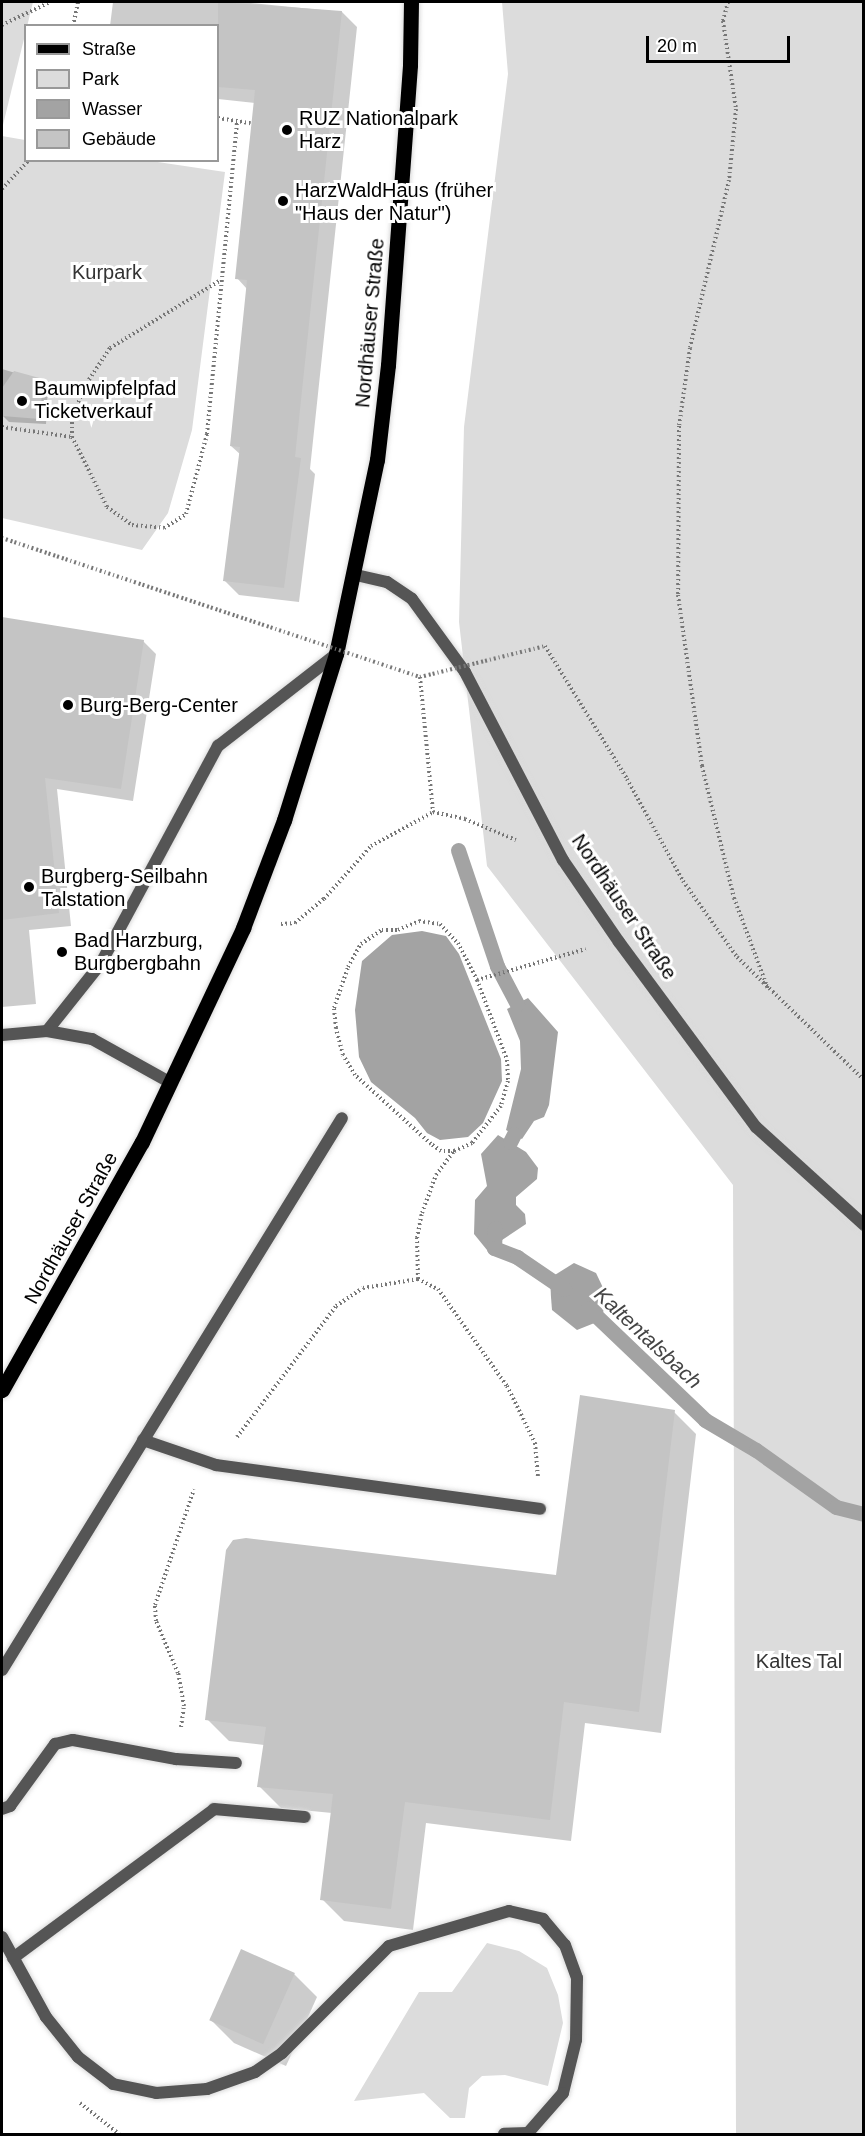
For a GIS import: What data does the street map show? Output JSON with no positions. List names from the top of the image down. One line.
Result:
{"streets":{"main road":["Nordhäuser Straße"]},"water":["Kaltentalsbach"],"parks":["Kurpark","Kaltes Tal"],"places":["RUZ Nationalpark Harz","HarzWaldHaus (früher \"Haus der Natur\")","Baumwipfelpfad Ticketverkauf","Burg-Berg-Center","Burgberg-Seilbahn Talstation","Bad Harzburg, Burgbergbahn"],"legend":["Straße","Park","Wasser","Gebäude"],"scale_bar":"20 m"}
